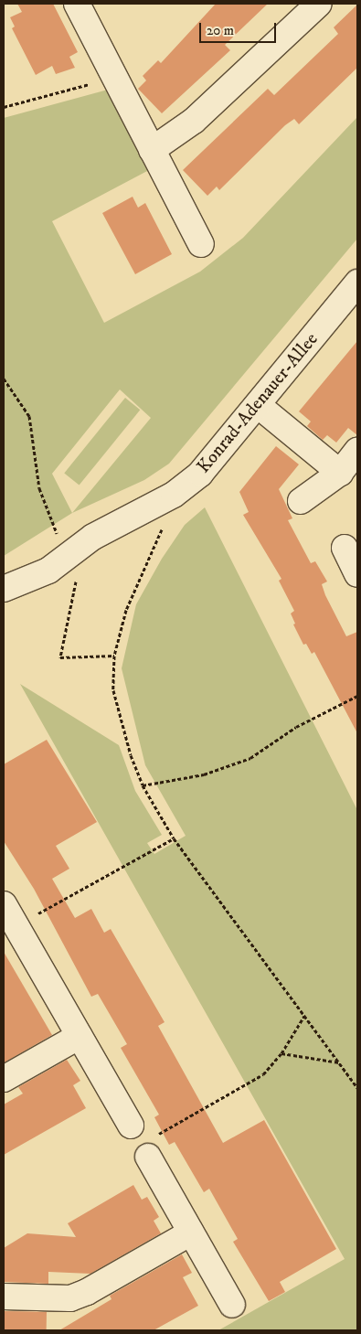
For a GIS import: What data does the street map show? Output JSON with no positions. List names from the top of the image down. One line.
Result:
{"streets":{"street":["Konrad-Adenauer-Allee"]},"scale_bar":"20 m"}
